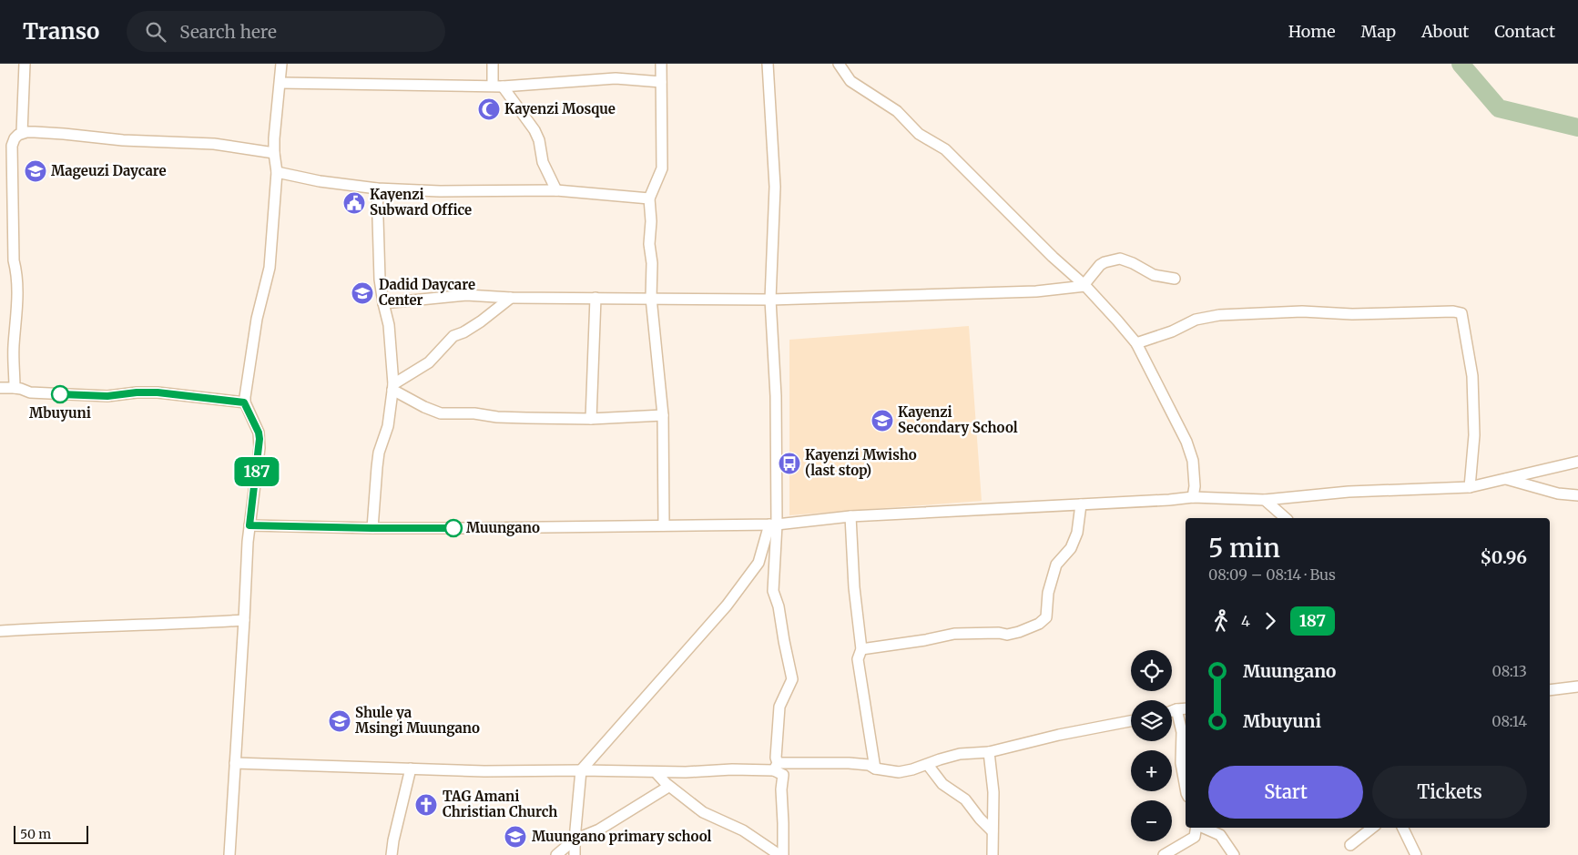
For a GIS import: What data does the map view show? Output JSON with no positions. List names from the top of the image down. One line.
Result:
{"places":{"mosque":["Kayenzi Mosque"],"school or university":["Mageuzi Daycare","Dadid Daycare Center","Kayenzi Secondary School","Shule ya Msingi Muungano","Muungano primary school"],"public building":["Kayenzi Subward Office"],"other":["Mbuyuni","Muungano"],"bus stop":["Kayenzi Mwisho (last stop)"],"church":["TAG Amani Christian Church"]},"lines":["bus line 187"],"scale_bar":"50 m","page":{"header":"Transo","search":"Search here","nav":["Home","Map","About","Contact"],"on_map":"187","heading":["5 min","08:09 – 08:14 · Bus","$0.96"],"legs":["4","187"],"list":[{"name":"Muungano","value":"08:13"},{"name":"Mbuyuni","value":"08:14"}],"map_buttons":["+","−"],"buttons":["Start","Tickets"],"scale":"50 m"}}
